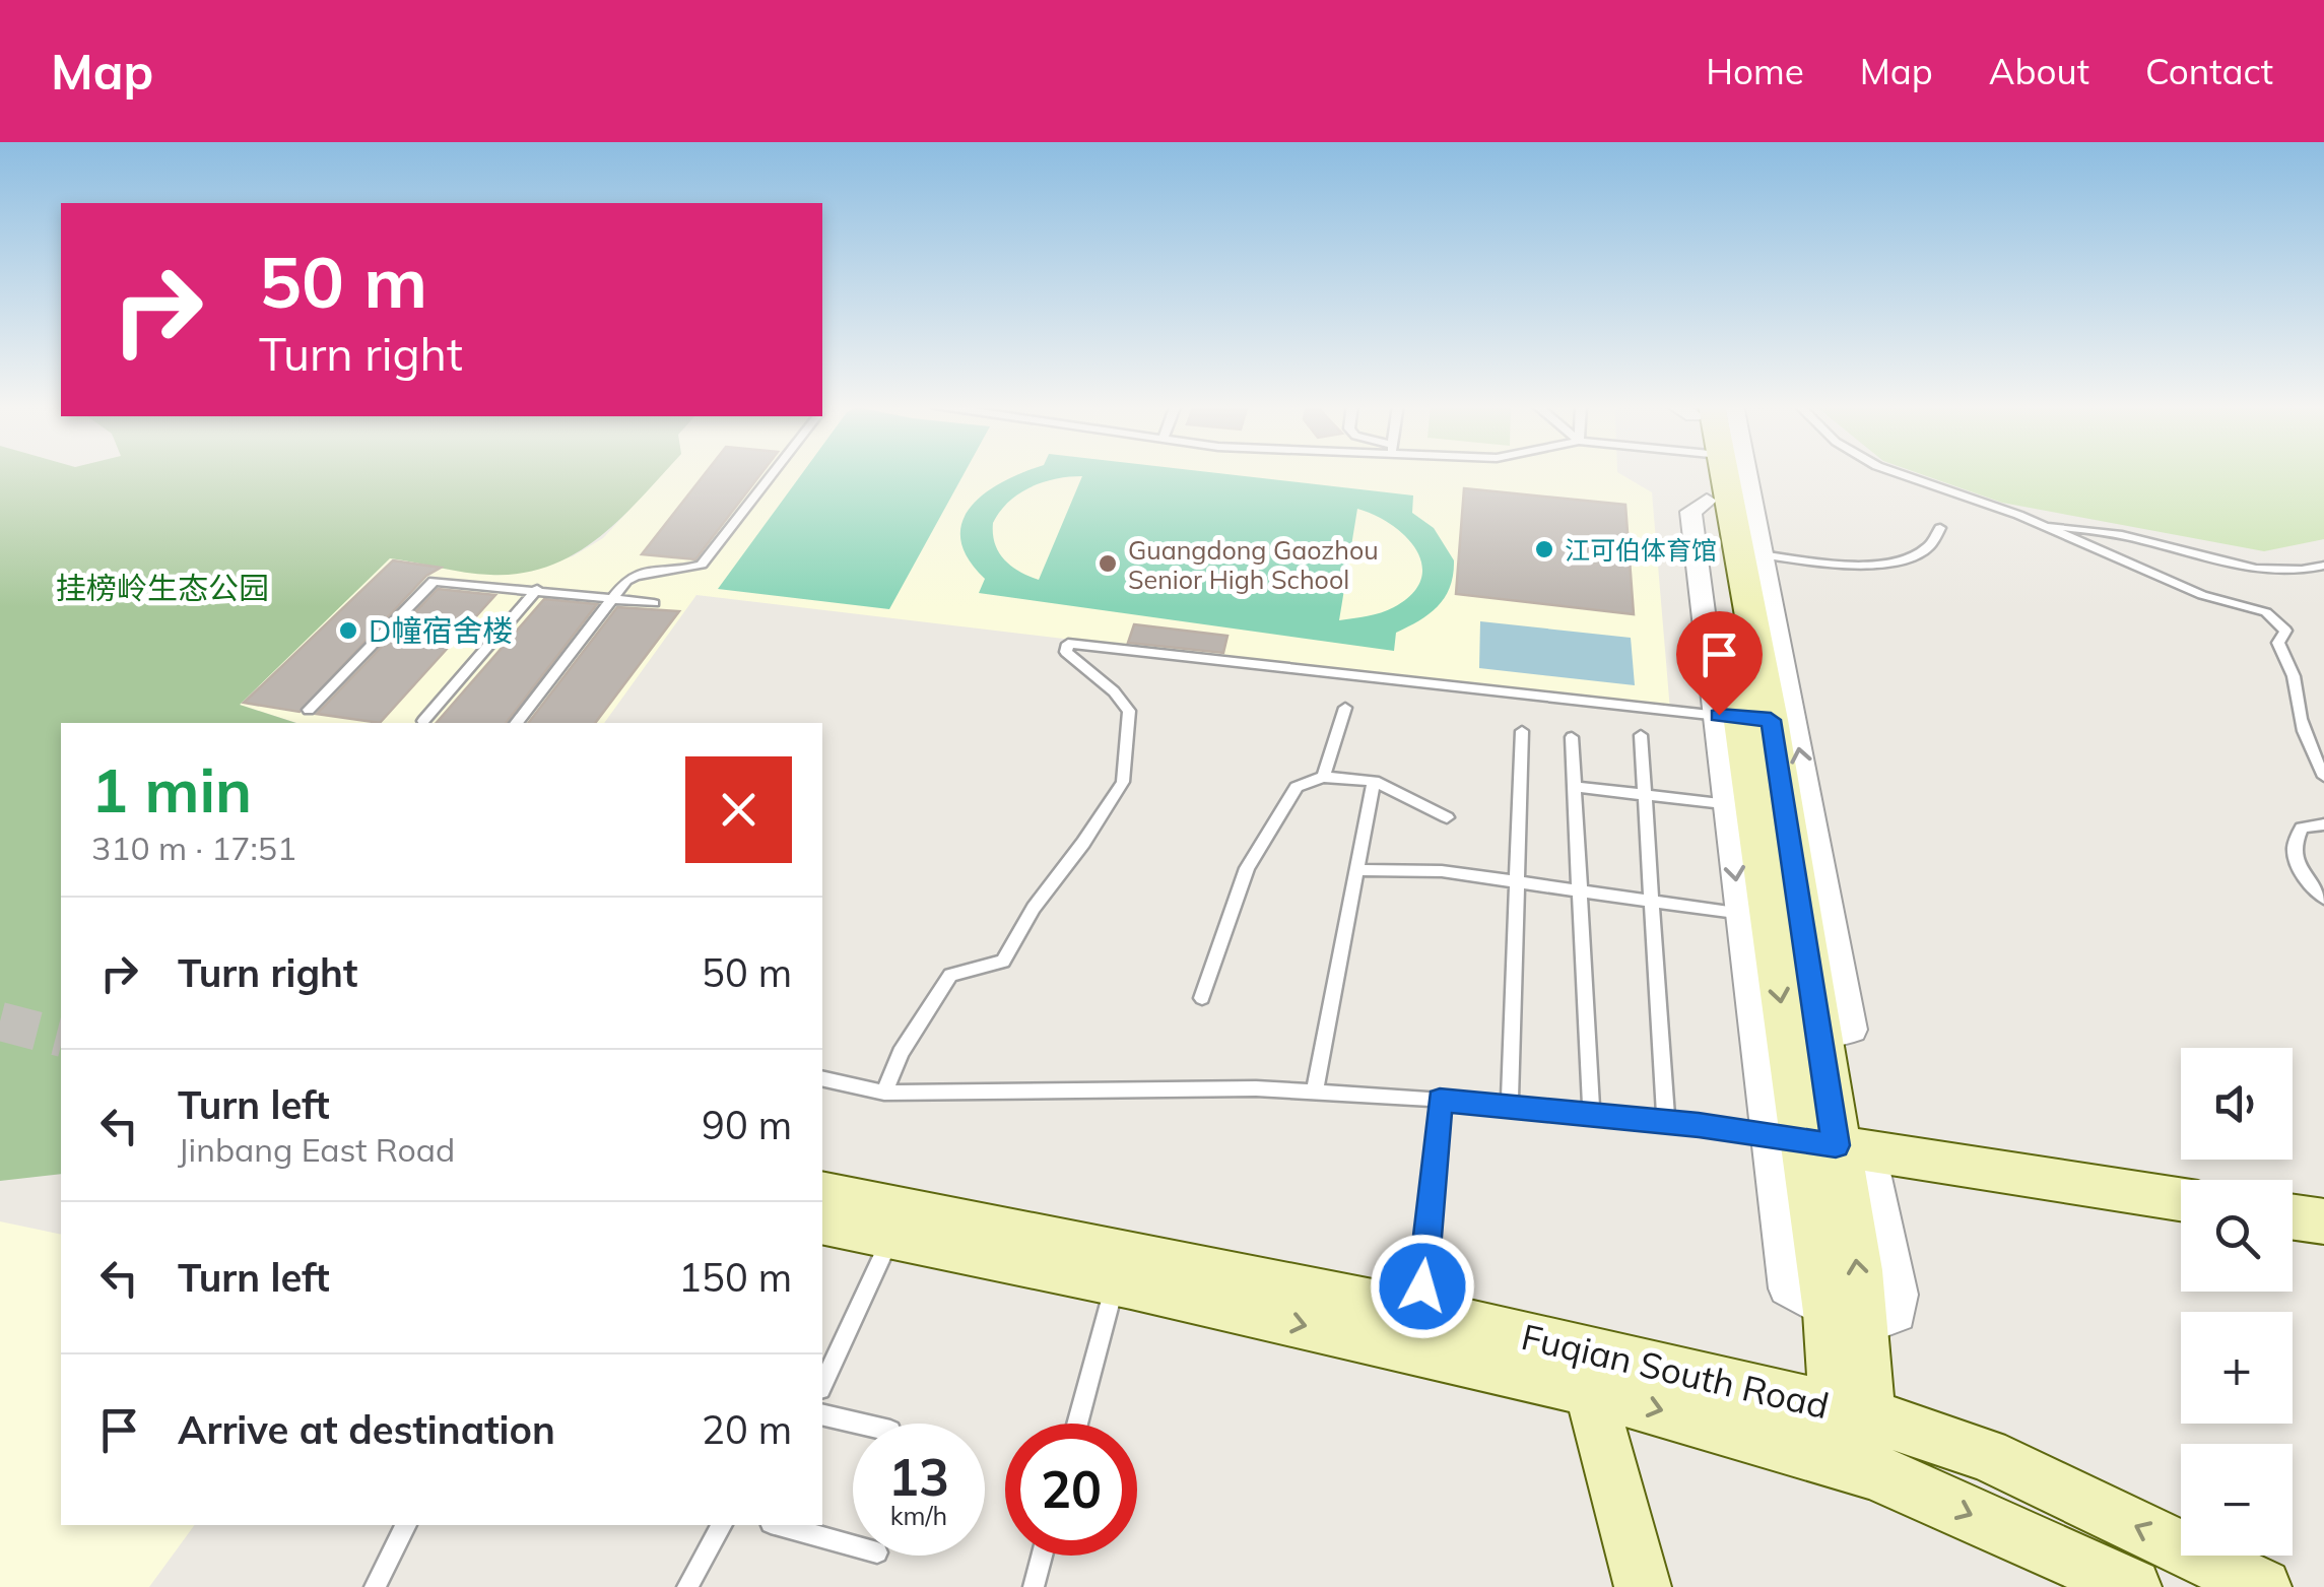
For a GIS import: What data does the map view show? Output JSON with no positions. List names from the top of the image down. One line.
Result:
{"streets":{"street":["Fuqian South Road"]},"parks":["挂榜岭生态公园"],"places":["江可伯体育馆","Guangdong Gaozhou Senior High School","D幢宿舍楼"],"page":{"header":"Map","nav":["Home","Map","About","Contact"],"turn":["50 m","Turn right"],"heading":["1 min","310 m · 17:51"],"list":[{"name":"Turn right","value":"50 m"},{"name":"Turn left","note":"Jinbang East Road","value":"90 m"},{"name":"Turn left","value":"150 m"},{"name":"Arrive at destination","value":"20 m"}],"map_buttons":["+","−"],"speed":"13 km/h","limit":"20"}}
